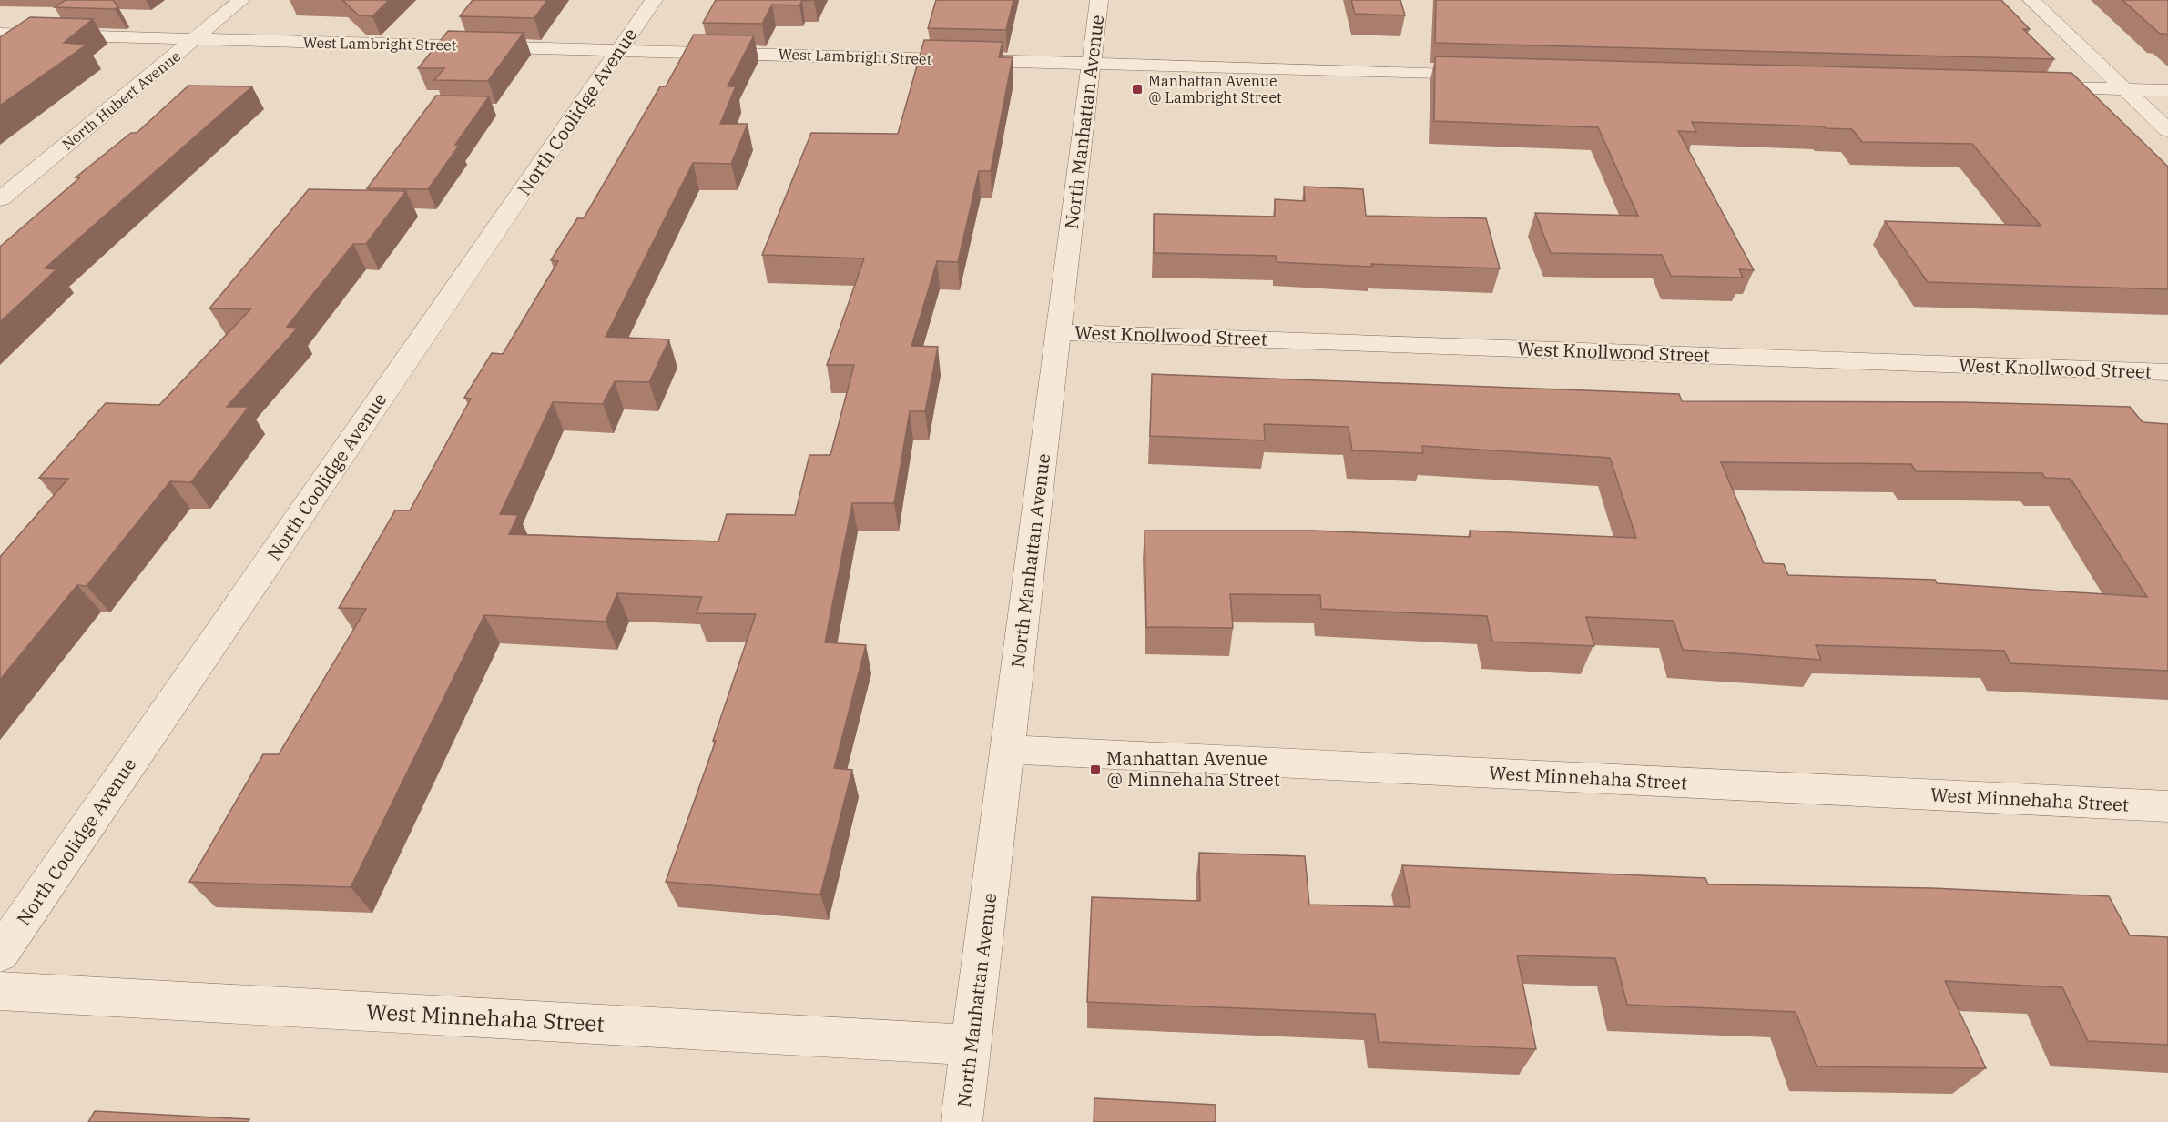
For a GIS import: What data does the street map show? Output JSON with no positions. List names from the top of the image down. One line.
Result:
{"streets":{"street":["West Lambright Street","North Hubert Avenue","North Coolidge Avenue","North Manhattan Avenue","West Knollwood Street","West Minnehaha Street"]},"crossings":[["West Lambright Street","North Hubert Avenue"],["West Lambright Street","North Coolidge Avenue"],["West Lambright Street","North Manhattan Avenue"],["North Manhattan Avenue","West Knollwood Street"],["North Manhattan Avenue","West Minnehaha Street"]],"places":{"transit":["Manhattan Avenue @ Lambright Street","Manhattan Avenue @ Minnehaha Street"]}}
